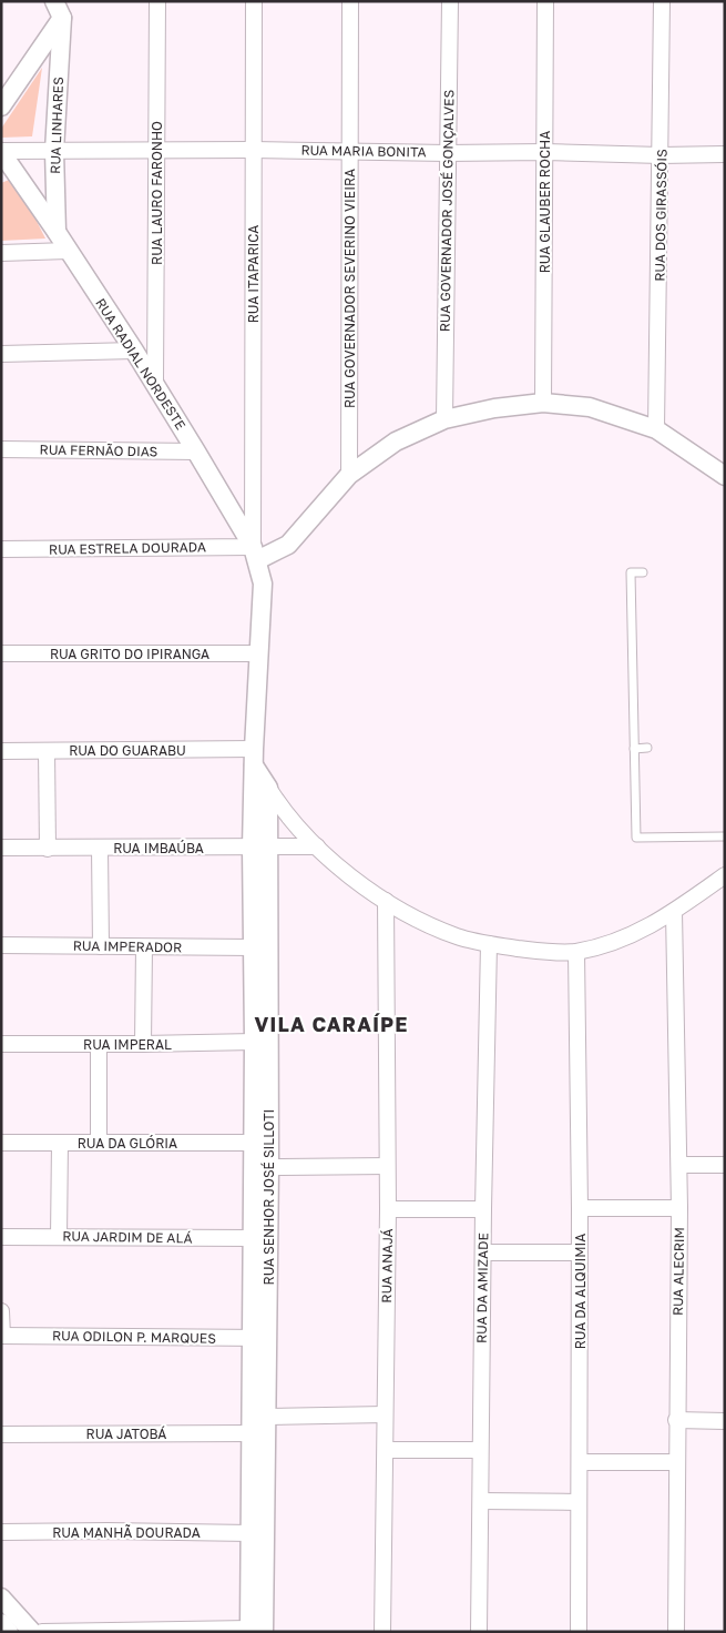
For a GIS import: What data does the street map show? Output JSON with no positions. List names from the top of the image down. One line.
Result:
{"streets":{"street":["RUA LINHARES","RUA MARIA BONITA","RUA LAURO FARONHO","RUA GLAUBER ROCHA","RUA GOVERNADOR JOSÉ GONÇALVES","RUA DOS GIRASSÓIS","RUA ITAPARICA","RUA GOVERNADOR SEVERINO VIEIRA","RUA RADIAL NORDESTE","RUA FERNÃO DIAS","RUA ESTRELA DOURADA","RUA GRITO DO IPIRANGA","RUA DO GUARABU","RUA IMBAÚBA","RUA IMPERADOR","RUA IMPERAL","RUA DA GLÓRIA","RUA SENHOR JOSÉ SILLOTI","RUA JARDIM DE ALÁ","RUA ANAJÁ","RUA ALECRIM","RUA DA AMIZADE","RUA DA ALQUIMIA","RUA ODILON P. MARQUES","RUA JATOBÁ","RUA MANHÃ DOURADA"]},"crossings":[["RUA LINHARES","RUA MARIA BONITA"],["RUA LINHARES","RUA RADIAL NORDESTE"],["RUA MARIA BONITA","RUA LAURO FARONHO"],["RUA MARIA BONITA","RUA GLAUBER ROCHA"],["RUA MARIA BONITA","RUA GOVERNADOR JOSÉ GONÇALVES"],["RUA MARIA BONITA","RUA DOS GIRASSÓIS"],["RUA MARIA BONITA","RUA ITAPARICA"],["RUA MARIA BONITA","RUA GOVERNADOR SEVERINO VIEIRA"],["RUA MARIA BONITA","RUA RADIAL NORDESTE"],["RUA LAURO FARONHO","RUA RADIAL NORDESTE"],["RUA ITAPARICA","RUA RADIAL NORDESTE"],["RUA ITAPARICA","RUA ESTRELA DOURADA"],["RUA RADIAL NORDESTE","RUA FERNÃO DIAS"],["RUA RADIAL NORDESTE","RUA ESTRELA DOURADA"],["RUA RADIAL NORDESTE","RUA SENHOR JOSÉ SILLOTI"],["RUA GRITO DO IPIRANGA","RUA SENHOR JOSÉ SILLOTI"],["RUA DO GUARABU","RUA SENHOR JOSÉ SILLOTI"],["RUA IMBAÚBA","RUA SENHOR JOSÉ SILLOTI"],["RUA IMPERADOR","RUA SENHOR JOSÉ SILLOTI"],["RUA IMPERAL","RUA SENHOR JOSÉ SILLOTI"],["RUA DA GLÓRIA","RUA SENHOR JOSÉ SILLOTI"],["RUA SENHOR JOSÉ SILLOTI","RUA JARDIM DE ALÁ"],["RUA SENHOR JOSÉ SILLOTI","RUA ODILON P. MARQUES"],["RUA SENHOR JOSÉ SILLOTI","RUA JATOBÁ"],["RUA SENHOR JOSÉ SILLOTI","RUA MANHÃ DOURADA"]],"districts":["VILA CARAÍPE"]}
